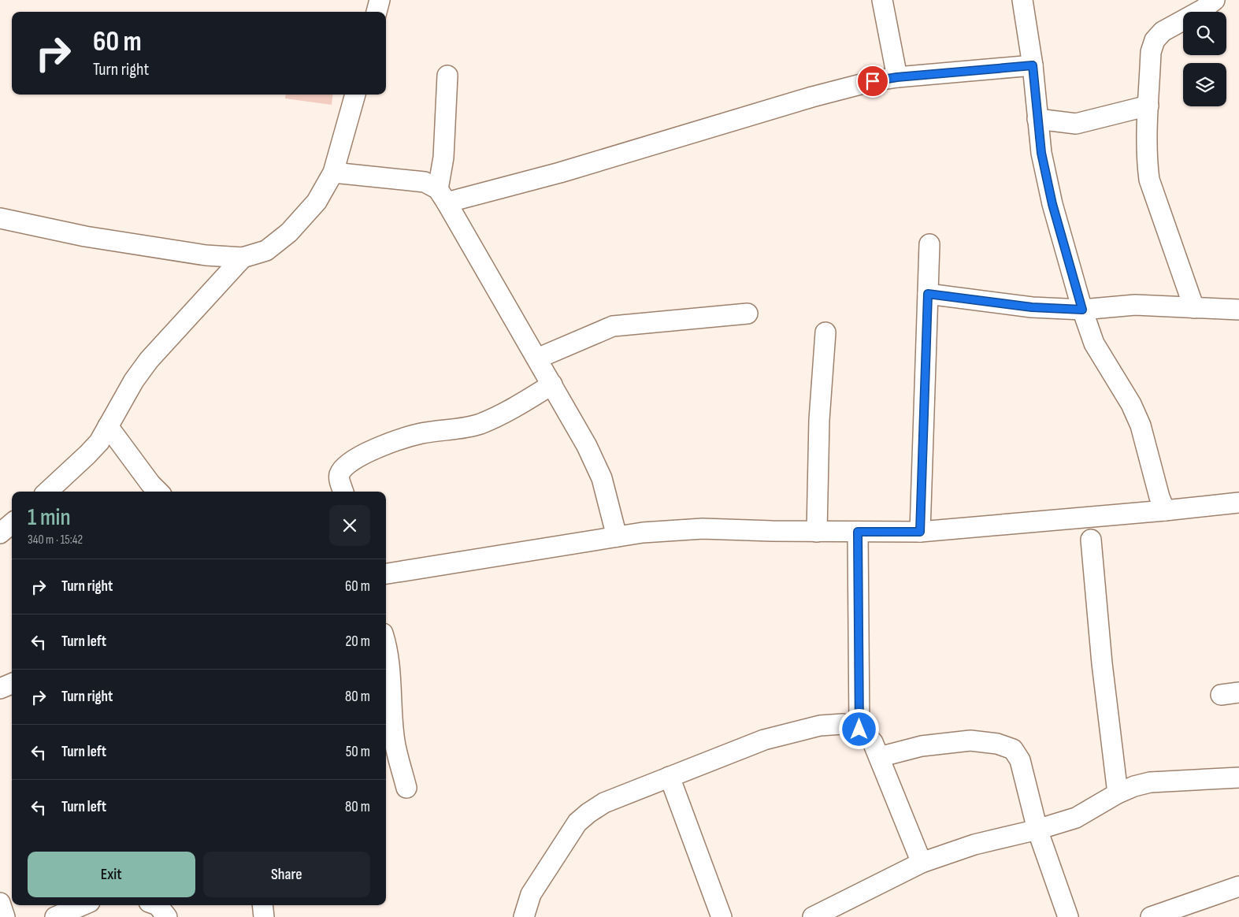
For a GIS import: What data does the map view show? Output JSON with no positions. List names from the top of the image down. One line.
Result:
{"page":{"turn":["60 m","Turn right"],"heading":["1 min","340 m · 15:42"],"list":[{"name":"Turn right","value":"60 m"},{"name":"Turn left","value":"20 m"},{"name":"Turn right","value":"80 m"},{"name":"Turn left","value":"50 m"},{"name":"Turn left","value":"80 m"}],"buttons":["Exit","Share"]}}
